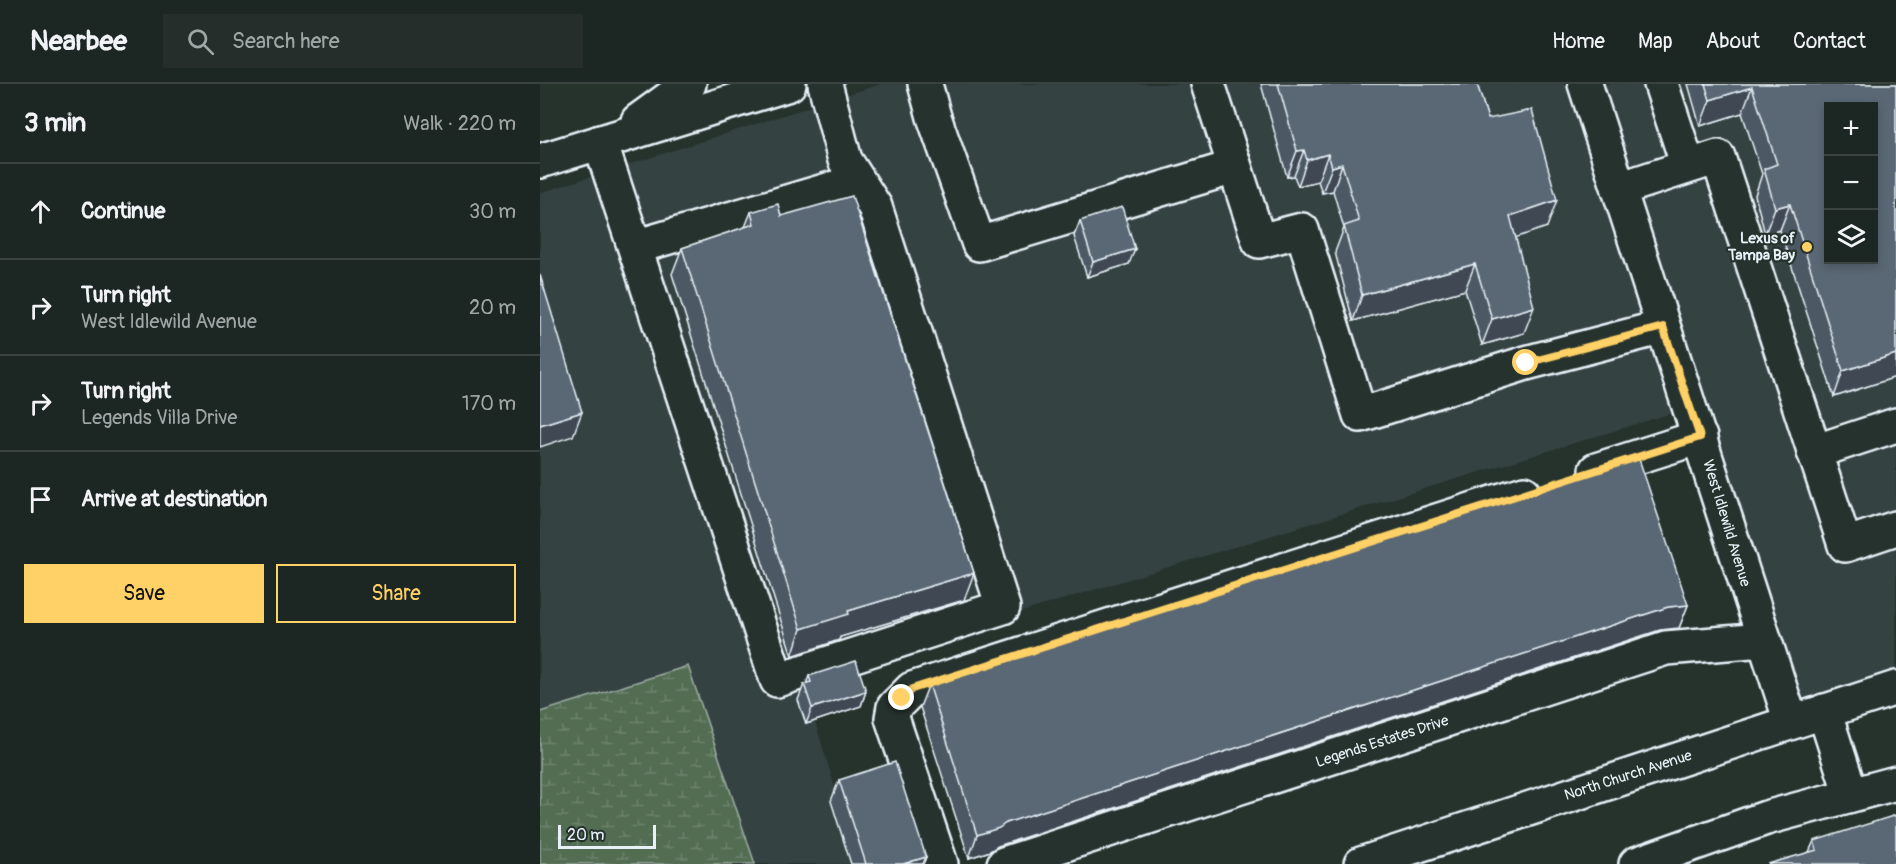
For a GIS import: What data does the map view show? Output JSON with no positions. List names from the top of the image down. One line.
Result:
{"streets":{"street":["West Idlewild Avenue","Legends Estates Drive","North Church Avenue"]},"crossings":[["West Idlewild Avenue","Legends Estates Drive"],["West Idlewild Avenue","North Church Avenue"]],"places":["Lexus of Tampa Bay"],"scale_bar":"20 m","page":{"header":"Nearbee","search":"Search here","nav":["Home","Map","About","Contact"],"heading":["3 min","Walk · 220 m"],"map_buttons":["+","−"],"list":[["Continue","30 m"],["Turn right","West Idlewild Avenue","20 m"],["Turn right","Legends Villa Drive","170 m"],"Arrive at destination"],"buttons":["Save","Share"],"scale":"20 m"}}
